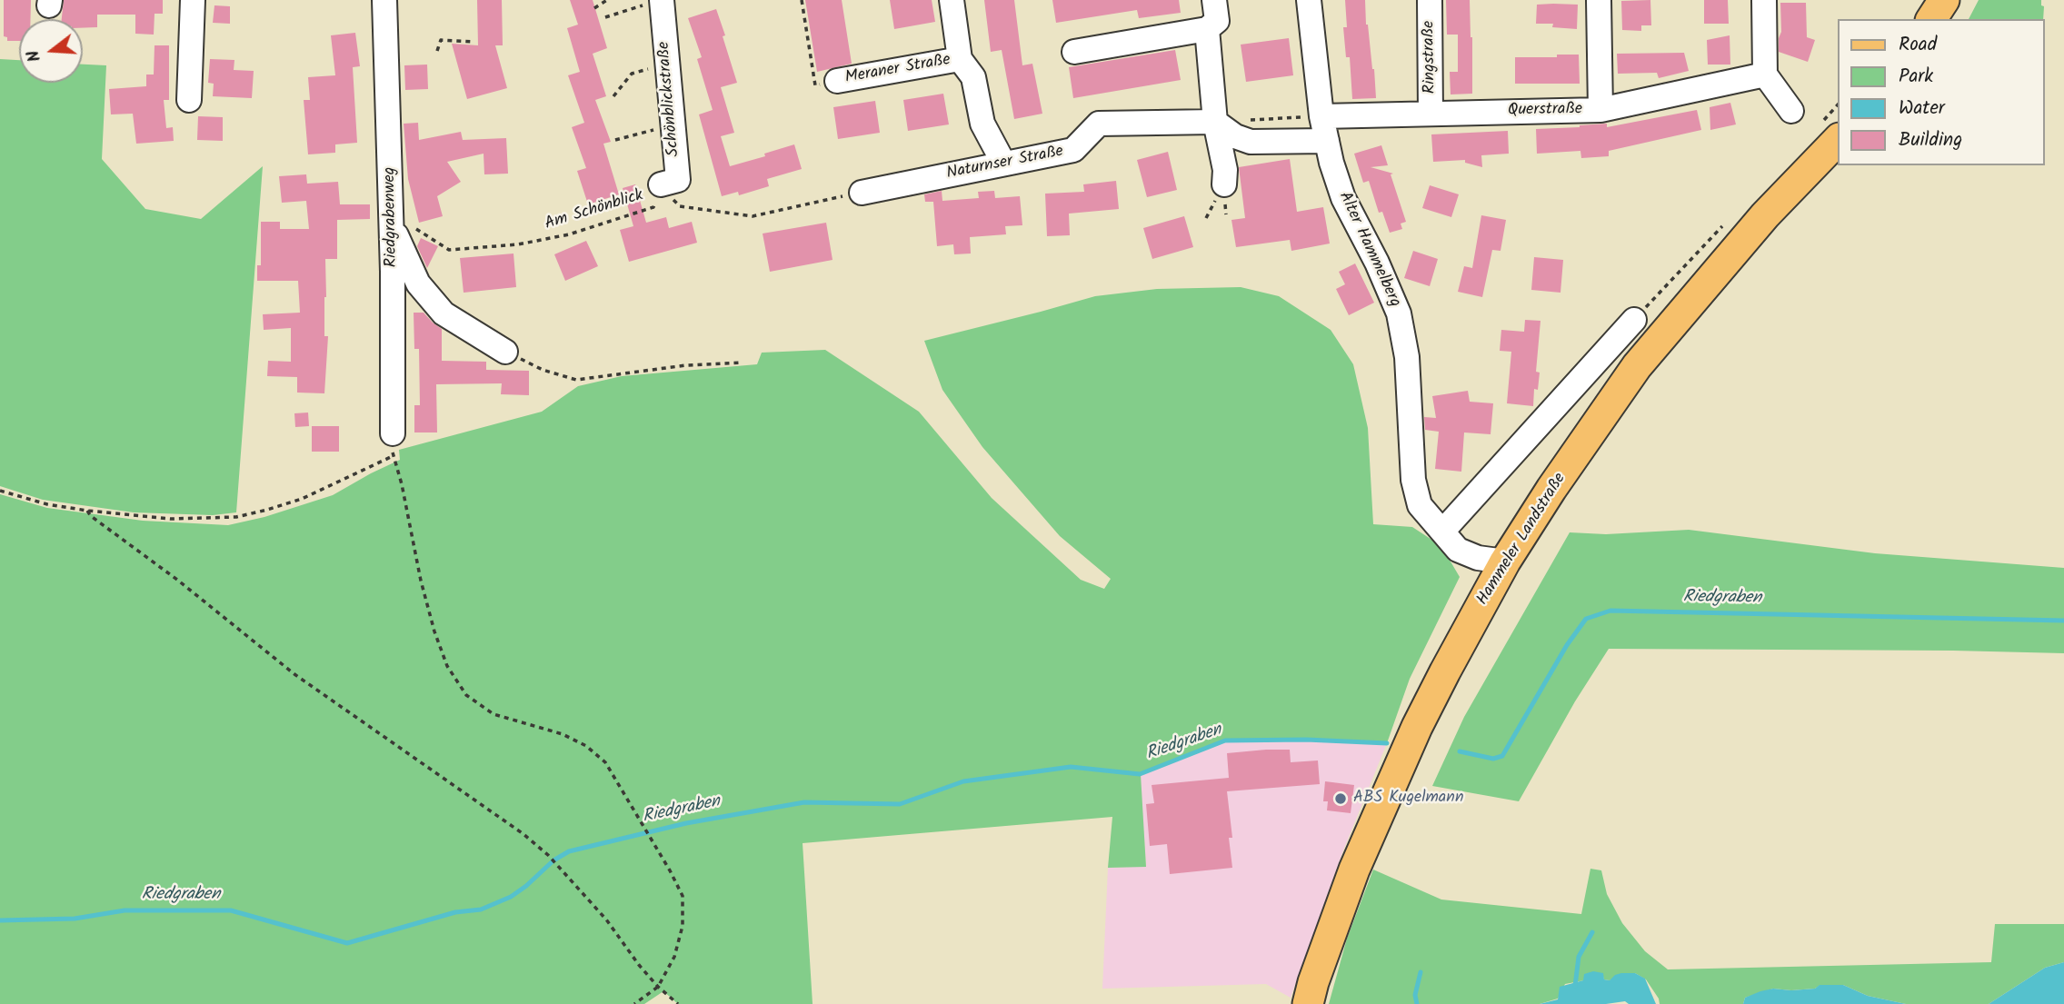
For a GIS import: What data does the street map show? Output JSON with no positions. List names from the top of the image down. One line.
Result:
{"streets":{"main road":["Hammeler Landstraße"],"street":["Ringstraße","Meraner Straße","Schönblickstraße","Querstraße","Naturnser Straße","Riedgrabenweg","Alter Hammelberg"],"path":["Am Schönblick"]},"crossings":[["Ringstraße","Querstraße"],["Meraner Straße","Naturnser Straße"],["Schönblickstraße","Am Schönblick"],["Querstraße","Alter Hammelberg"],["Naturnser Straße","Am Schönblick"],["Alter Hammelberg","Hammeler Landstraße"]],"water":["Riedgraben"],"places":["ABS Kugelmann"],"legend":["Road","Park","Water","Building"],"north":"left"}
